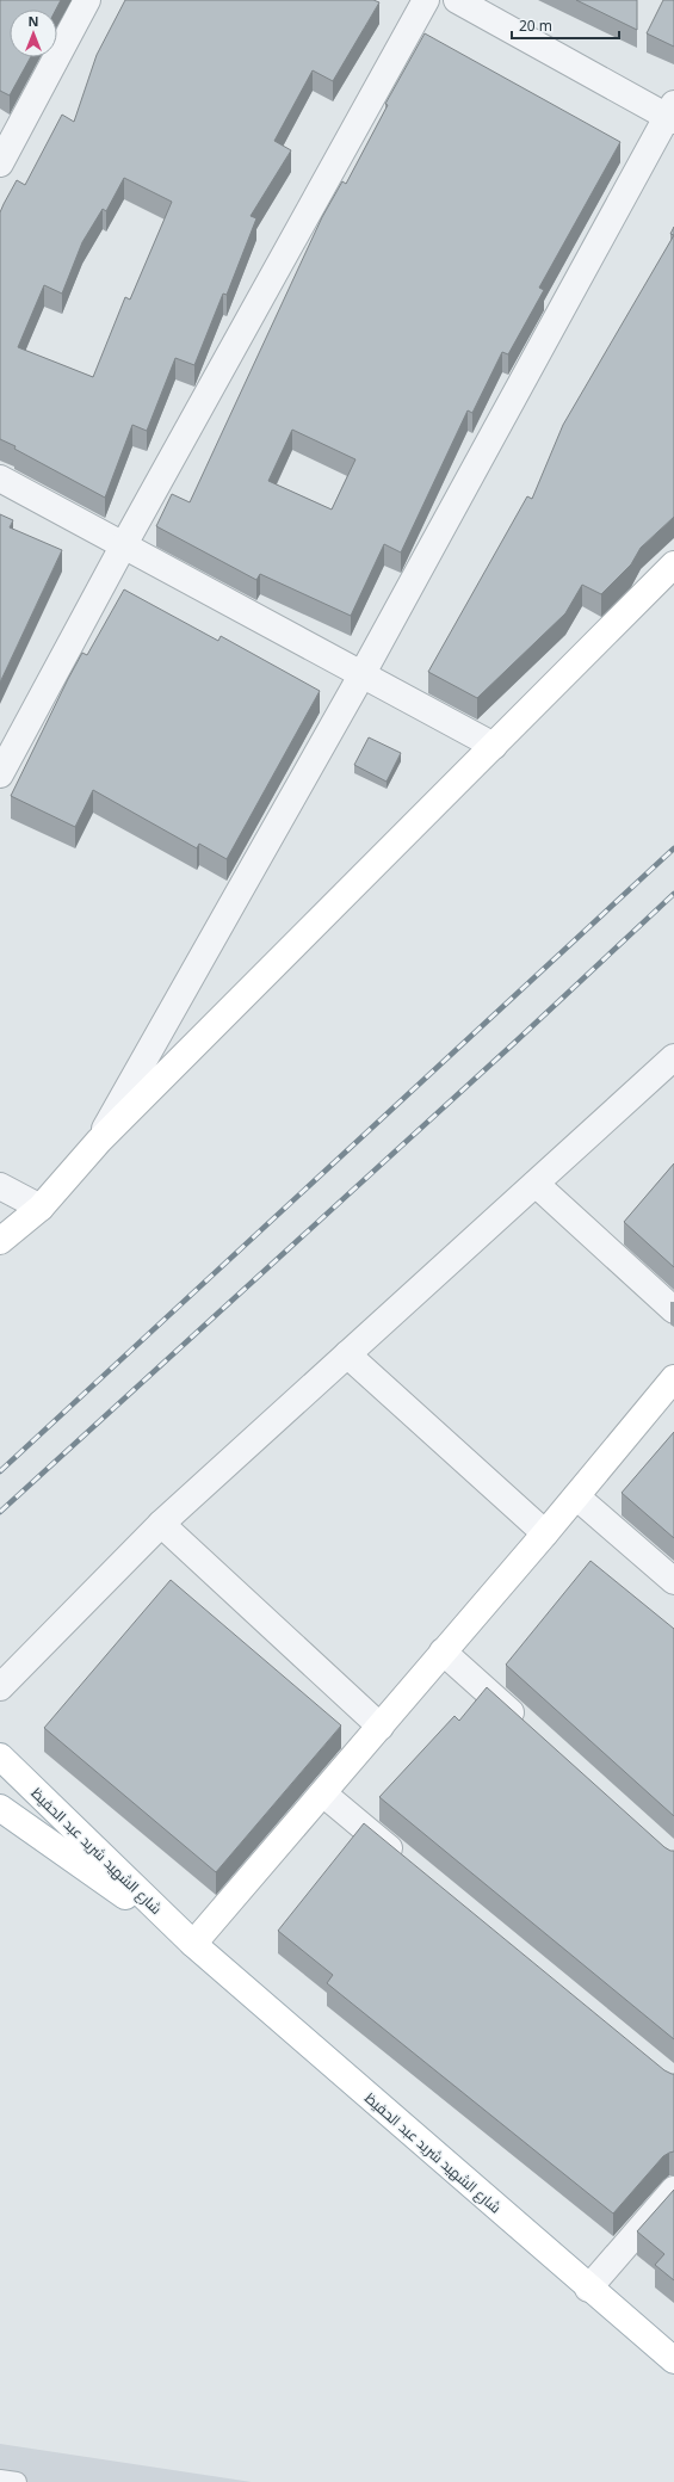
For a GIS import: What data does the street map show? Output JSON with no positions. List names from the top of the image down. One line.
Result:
{"streets":{"street":["شارع الشهيد شريد عبد الحفيظ"]},"scale_bar":"20 m","north":"top"}
